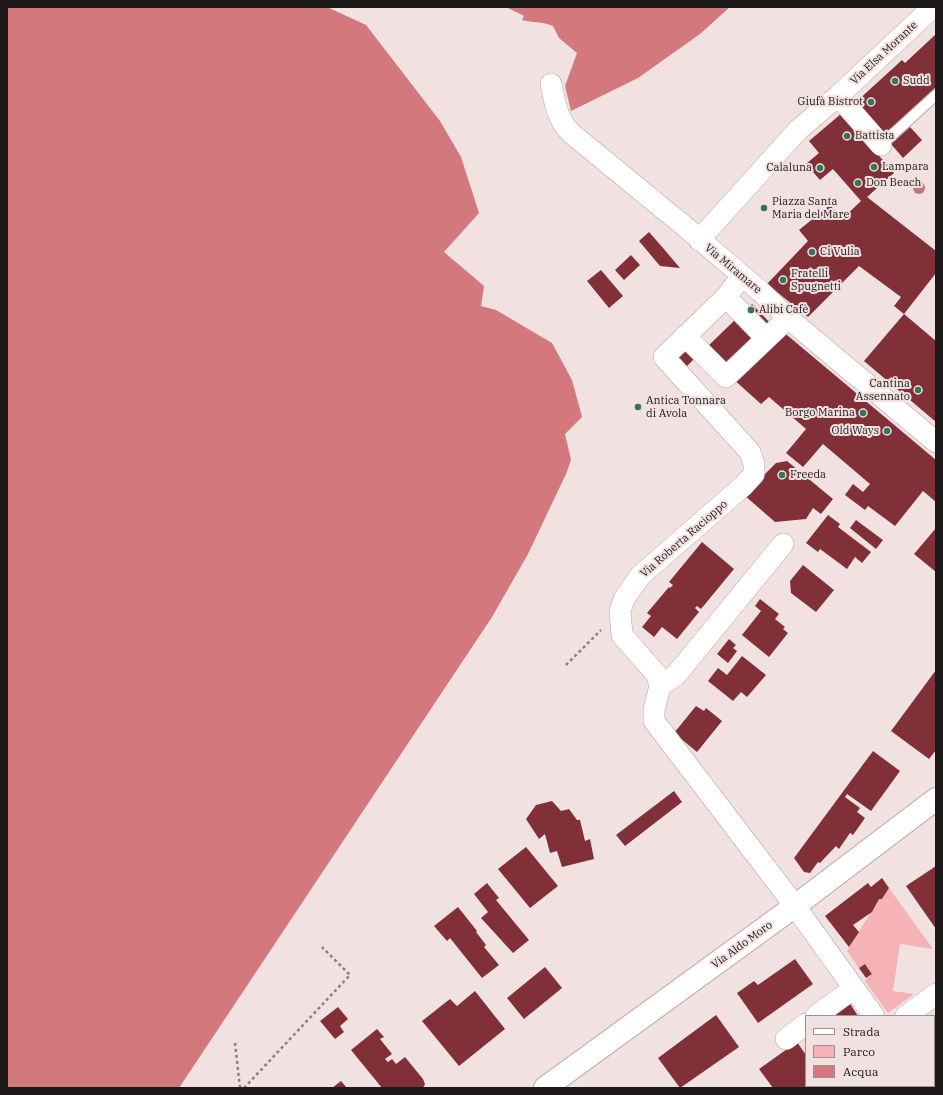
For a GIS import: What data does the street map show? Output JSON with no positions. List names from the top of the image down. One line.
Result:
{"streets":{"street":["Via Elsa Morante","Via Miramare","Via Roberta Racioppo","Via Aldo Moro"]},"crossings":[["Via Elsa Morante","Via Miramare"],["Via Miramare","Via Roberta Racioppo"]],"places":["Sudd","Giufà Bistrot","Battista","Lampara","Calaluna","Don Beach","Piazza Santa Maria del Mare","Ci Vulia","Fratelli Spugnetti","Alibi Cafè","Cantina Assennato","Antica Tonnara di Avola","Borgo Marina","Old Ways","Freeda"],"legend":["Strada","Parco","Acqua"]}
